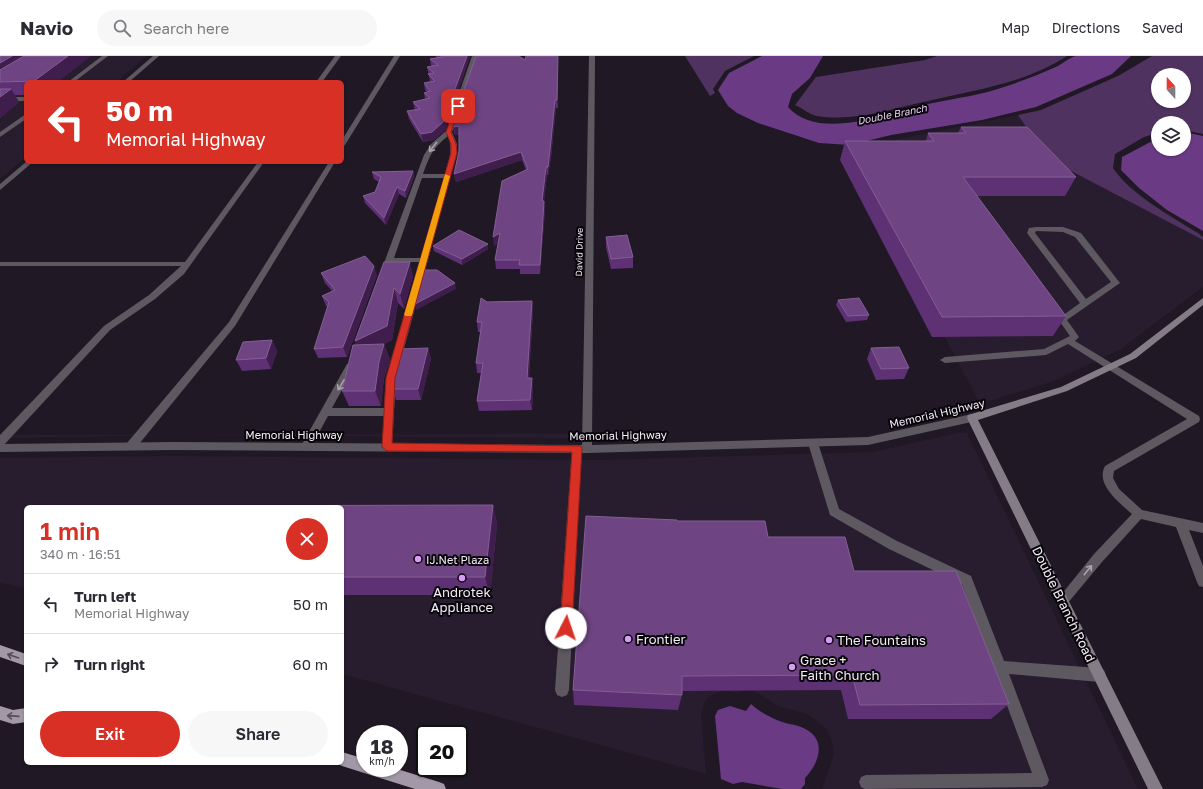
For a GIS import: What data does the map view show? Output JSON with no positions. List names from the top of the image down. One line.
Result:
{"streets":{"street":["David Drive","Memorial Highway","Double Branch Road"]},"crossings":[["David Drive","Memorial Highway"],["Memorial Highway","Double Branch Road"]],"water":["Double Branch"],"places":["IJ.Net Plaza","Androtek Appliance","Frontier","The Fountains","Grace + Faith Church"],"north":"top","page":{"header":"Navio","search":"Search here","nav":["Map","Directions","Saved"],"turn":["50 m","Memorial Highway"],"heading":["1 min","340 m · 16:51"],"list":[{"name":"Turn left","note":"Memorial Highway","value":"50 m"},{"name":"Turn right","value":"60 m"}],"buttons":["Exit","Share"],"speed":"18 km/h","limit":"20"}}
